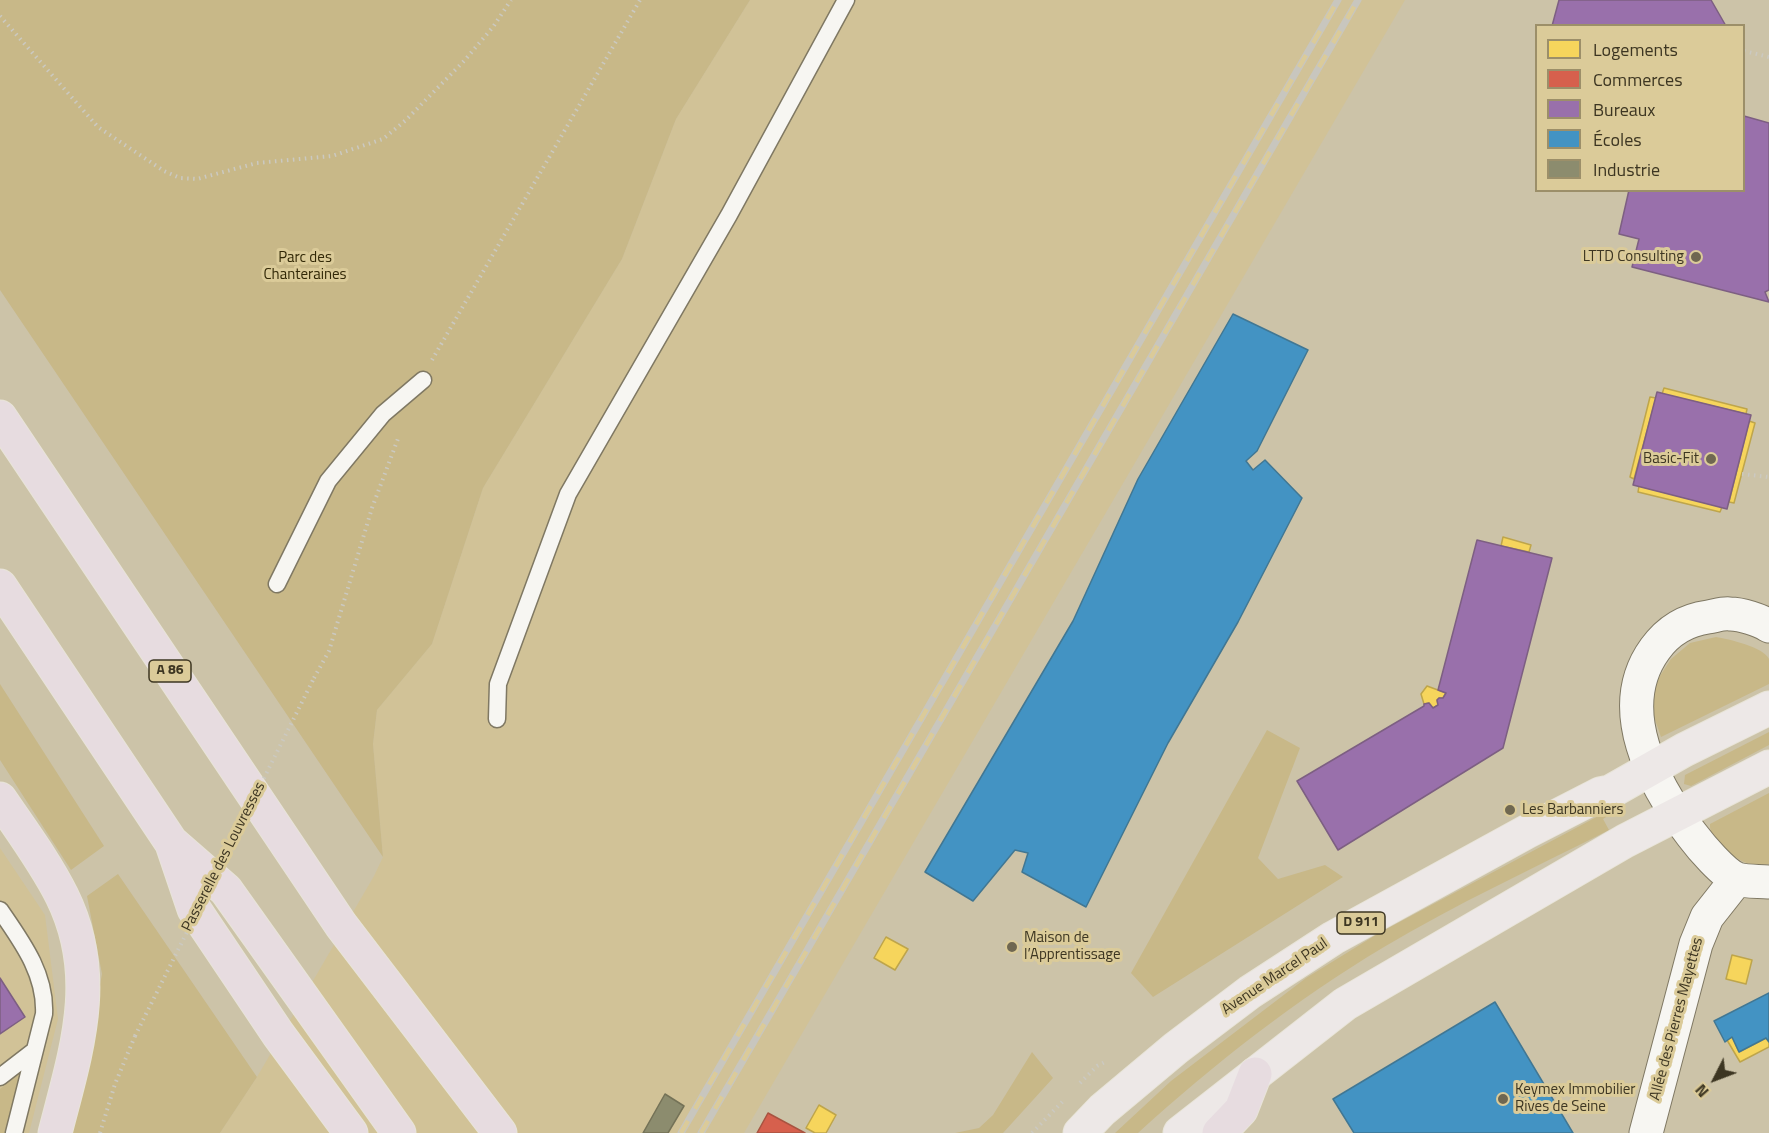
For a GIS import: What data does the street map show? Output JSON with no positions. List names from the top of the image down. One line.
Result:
{"streets":{"highway":["A 86"],"main road":["D 911","Avenue Marcel Paul"],"street":["Allée des Pierres Mayettes"],"path":["Passerelle des Louvresses"]},"parks":["Parc des Chanteraines"],"places":["LTTD Consulting","Basic-Fit","Les Barbanniers","Maison de l’Apprentissage","Keymex Immobilier Rives de Seine"],"legend":["Logements","Commerces","Bureaux","Écoles","Industrie"],"north":"bottom left"}
